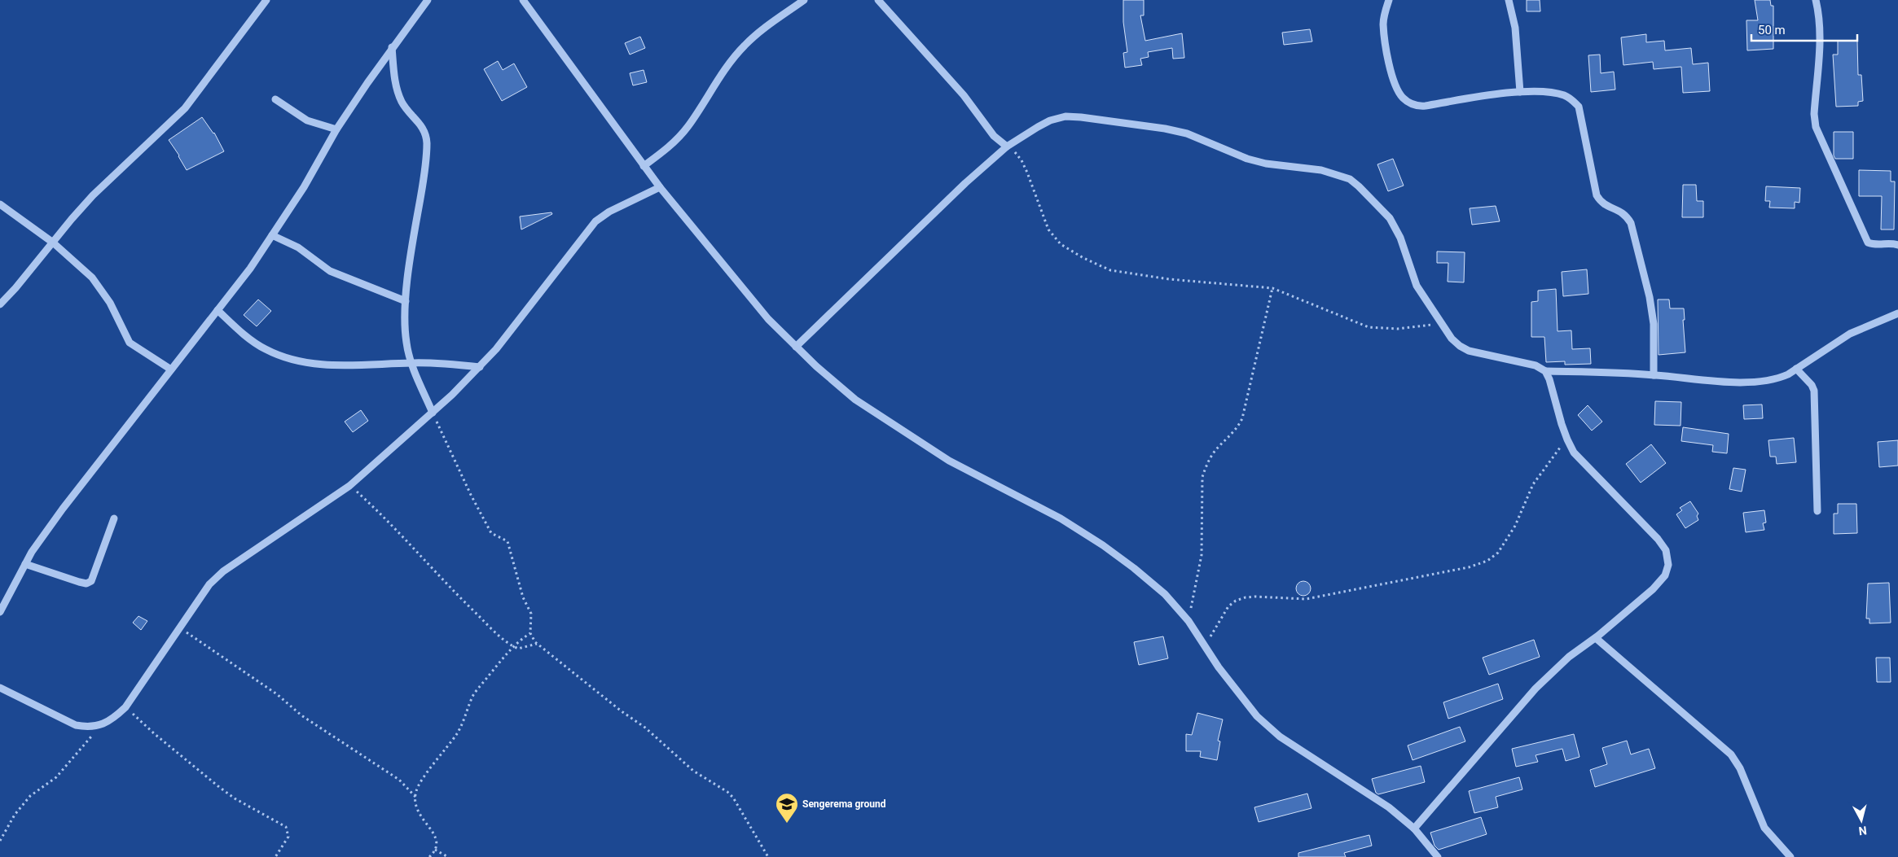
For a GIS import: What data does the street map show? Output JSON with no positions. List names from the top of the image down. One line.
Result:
{"places":{"school or university":["Sengerema ground"]},"scale_bar":"50 m","north":"bottom"}
